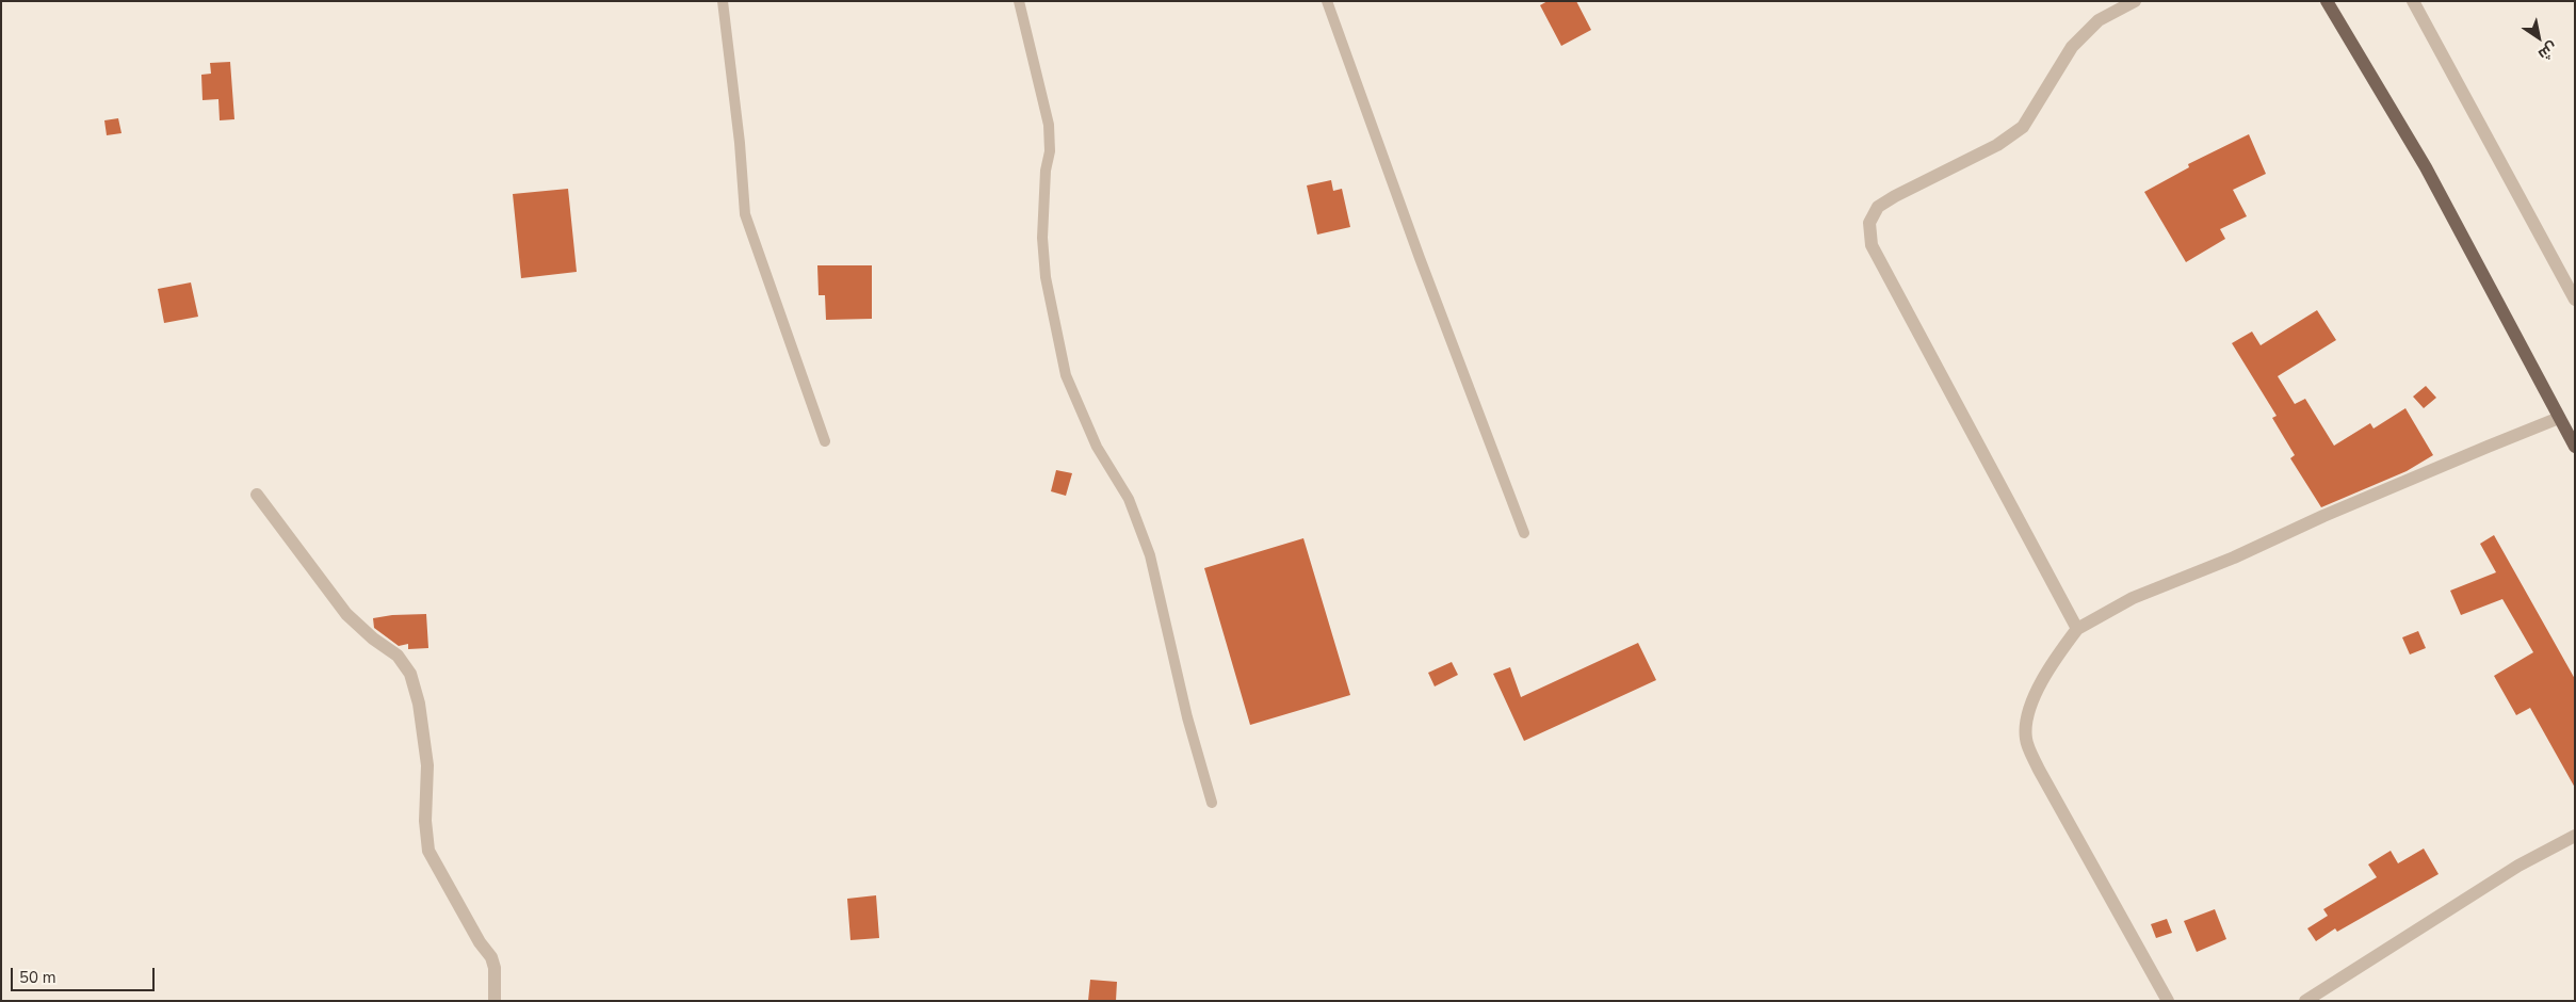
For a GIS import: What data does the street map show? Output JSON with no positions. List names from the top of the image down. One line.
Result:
{"scale_bar":"50 m","north":"bottom right"}
